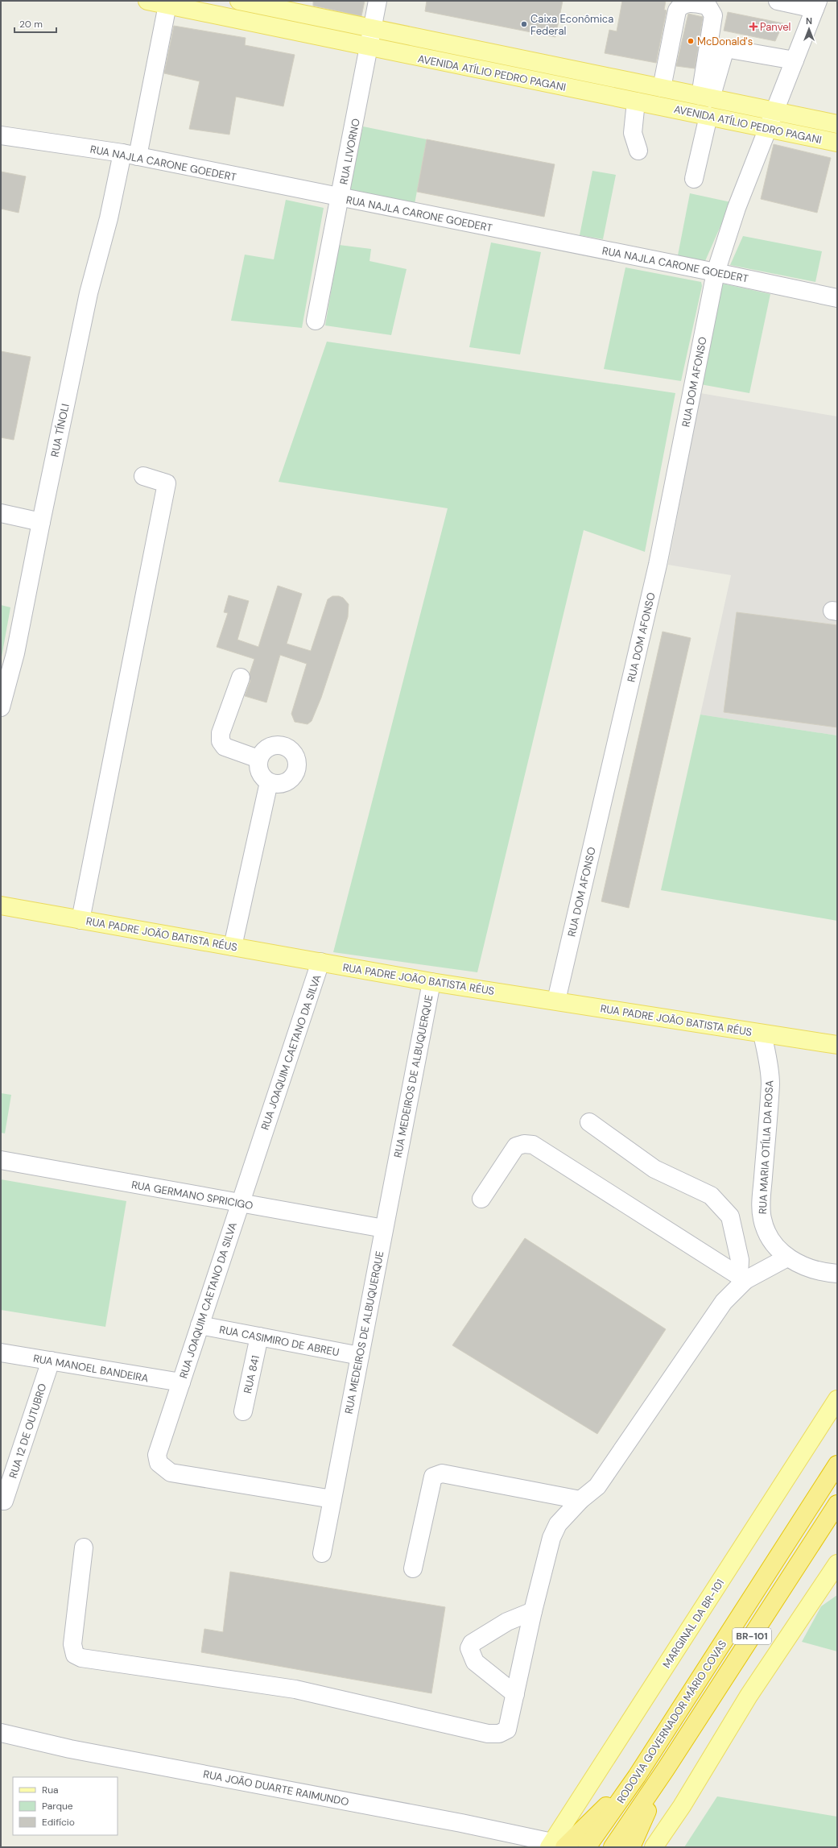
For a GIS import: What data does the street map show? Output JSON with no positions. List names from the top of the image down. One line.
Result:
{"streets":{"highway":["BR-101","RODOVIA GOVERNADOR MÁRIO COVAS"],"main road":["AVENIDA ATÍLIO PEDRO PAGANI","RUA PADRE JOÃO BATISTA RÉUS","MARGINAL DA BR-101"],"street":["RUA LIVORNO","RUA NAJLA CARONE GOEDERT","RUA DOM AFONSO","RUA TÍNOLI","RUA JOAQUIM CAETANO DA SILVA","RUA MEDEIROS DE ALBUQUERQUE","RUA MARIA OTÍLIA DA ROSA","RUA GERMANO SPRICIGO","RUA CASIMIRO DE ABREU","RUA MANOEL BANDEIRA","RUA 841","RUA 12 DE OUTUBRO","RUA JOÃO DUARTE RAIMUNDO"]},"crossings":[["AVENIDA ATÍLIO PEDRO PAGANI","RUA LIVORNO"],["AVENIDA ATÍLIO PEDRO PAGANI","RUA DOM AFONSO"],["AVENIDA ATÍLIO PEDRO PAGANI","RUA TÍNOLI"],["RUA LIVORNO","RUA NAJLA CARONE GOEDERT"],["RUA NAJLA CARONE GOEDERT","RUA DOM AFONSO"],["RUA NAJLA CARONE GOEDERT","RUA TÍNOLI"],["RUA DOM AFONSO","RUA PADRE JOÃO BATISTA RÉUS"],["RUA PADRE JOÃO BATISTA RÉUS","RUA JOAQUIM CAETANO DA SILVA"],["RUA PADRE JOÃO BATISTA RÉUS","RUA MEDEIROS DE ALBUQUERQUE"],["RUA PADRE JOÃO BATISTA RÉUS","RUA MARIA OTÍLIA DA ROSA"],["RUA JOAQUIM CAETANO DA SILVA","RUA MEDEIROS DE ALBUQUERQUE"],["RUA JOAQUIM CAETANO DA SILVA","RUA GERMANO SPRICIGO"],["RUA JOAQUIM CAETANO DA SILVA","RUA CASIMIRO DE ABREU"],["RUA JOAQUIM CAETANO DA SILVA","RUA MANOEL BANDEIRA"],["RUA MEDEIROS DE ALBUQUERQUE","RUA GERMANO SPRICIGO"],["RUA MEDEIROS DE ALBUQUERQUE","RUA CASIMIRO DE ABREU"],["RUA CASIMIRO DE ABREU","RUA 841"],["RUA MANOEL BANDEIRA","RUA 12 DE OUTUBRO"],["MARGINAL DA BR-101","RUA JOÃO DUARTE RAIMUNDO"]],"places":{"other":["Caixa Econômica Federal","McDonald's"],"health":["Panvel"]},"legend":["Rua","Parque","Edifício"],"scale_bar":"20 m","north":"top"}
